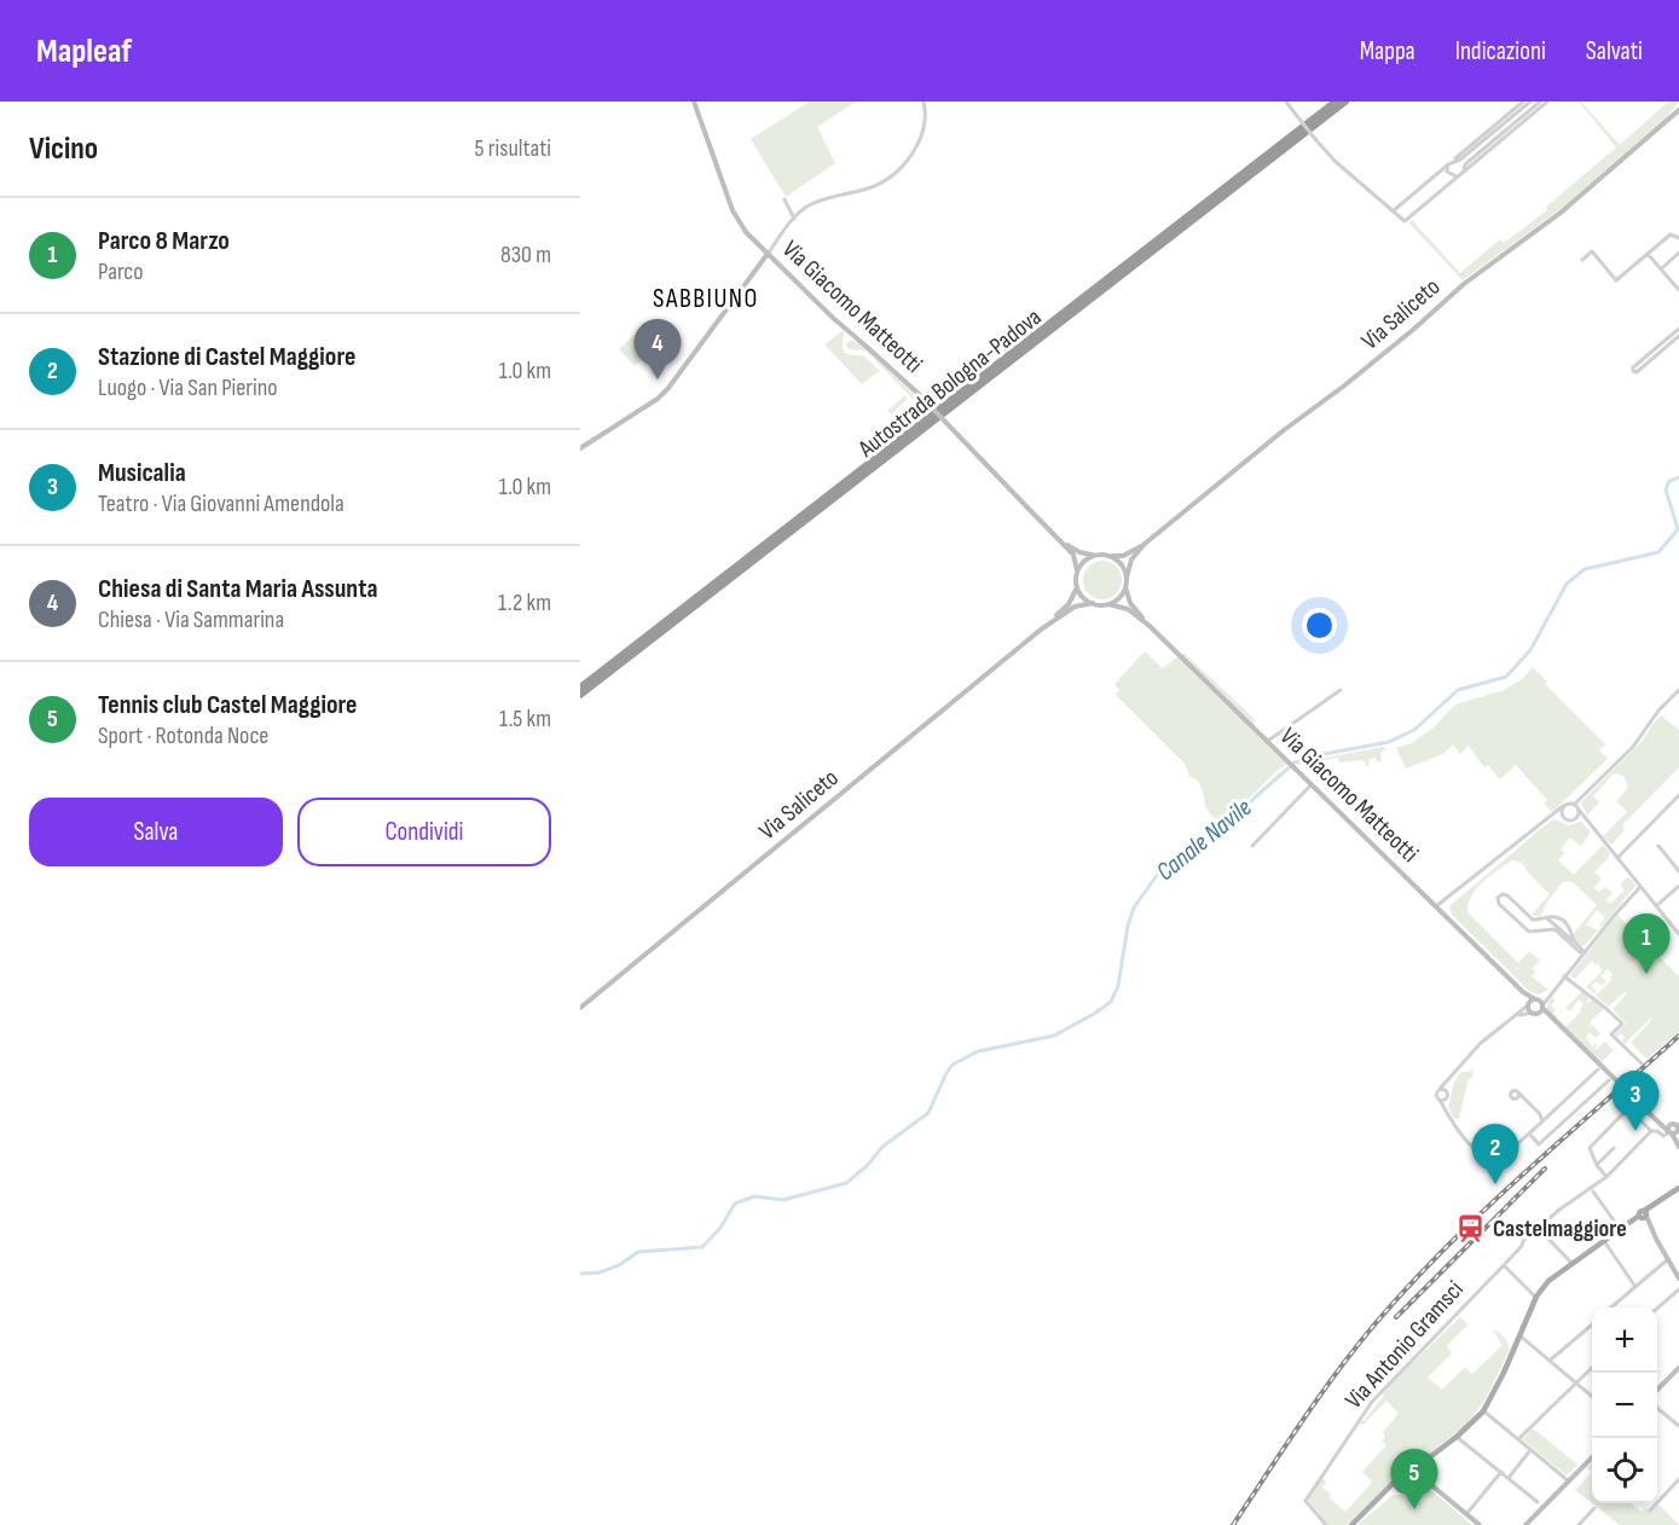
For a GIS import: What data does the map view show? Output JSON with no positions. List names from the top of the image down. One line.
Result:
{"streets":{"highway":["Autostrada Bologna-Padova"],"main road":["Via Giacomo Matteotti","Via Saliceto"],"street":["Via Antonio Gramsci"]},"crossings":[["Via Giacomo Matteotti","Via Saliceto"]],"districts":["SABBIUNO"],"water":["Canale Navile"],"places":{"station":["Castelmaggiore"]},"page":{"header":"Mapleaf","nav":["Mappa","Indicazioni","Salvati"],"heading":["Vicino","5 risultati"],"list":[{"mark":"1","name":"Parco 8 Marzo","note":"Parco","value":"830 m"},{"mark":"2","name":"Stazione di Castel Maggiore","note":"Luogo · Via San Pierino","value":"1.0 km"},{"mark":"3","name":"Musicalia","note":"Teatro · Via Giovanni Amendola","value":"1.0 km"},{"mark":"4","name":"Chiesa di Santa Maria Assunta","note":"Chiesa · Via Sammarina","value":"1.2 km"},{"mark":"5","name":"Tennis club Castel Maggiore","note":"Sport · Rotonda Noce","value":"1.5 km"}],"pins":["4","1","3","2","5"],"buttons":["Salva","Condividi"],"map_buttons":["+","−"]}}
